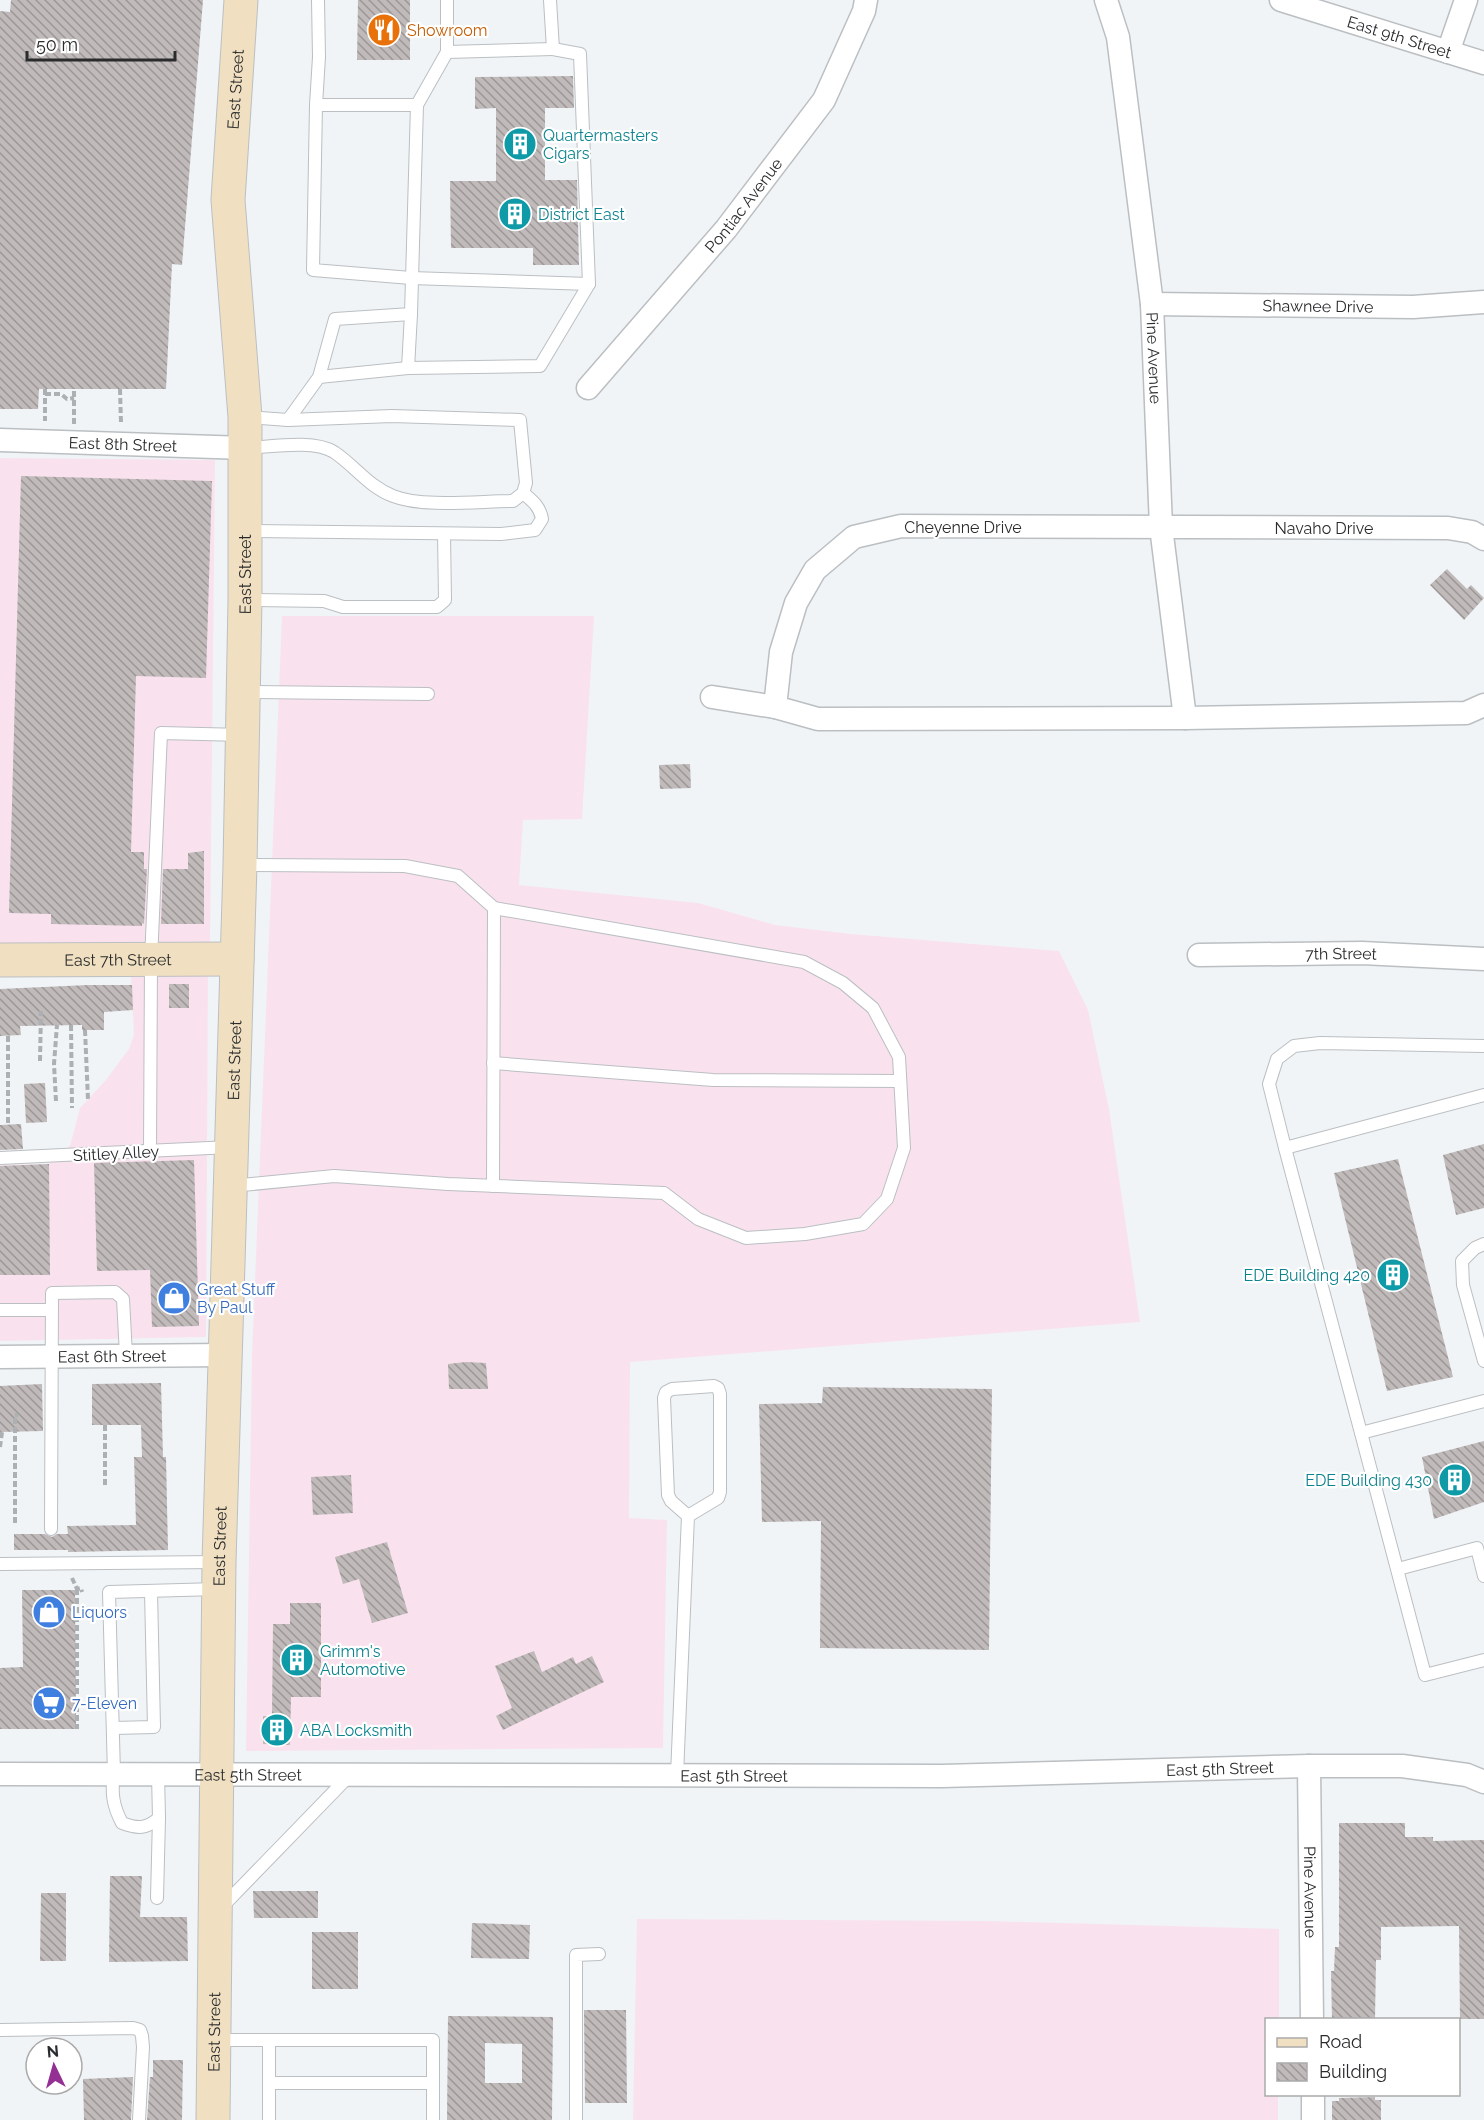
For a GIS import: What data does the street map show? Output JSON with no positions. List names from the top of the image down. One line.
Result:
{"streets":{"main road":["East Street","East 7th Street"],"street":["East 9th Street","Pontiac Avenue","Shawnee Drive","Pine Avenue","East 8th Street","Cheyenne Drive","Navaho Drive","7th Street","East 6th Street","East 5th Street"],"lane":["Stitley Alley"]},"crossings":[["East Street","East 8th Street"],["East Street","East 7th Street"],["East Street","Stitley Alley"],["East Street","East 6th Street"],["East Street","East 5th Street"],["Shawnee Drive","Pine Avenue"],["Pine Avenue","Cheyenne Drive"],["Pine Avenue","Navaho Drive"],["Pine Avenue","East 5th Street"],["Cheyenne Drive","Navaho Drive"]],"places":{"restaurant":["Showroom"],"building":["Quartermasters Cigars","District East","EDE Building 420","EDE Building 430","Grimm's Automotive","ABA Locksmith"],"shop":["Great Stuff By Paul","Liquors"],"supermarket":["7-Eleven"]},"legend":["Road","Building"],"scale_bar":"50 m","north":"top"}
